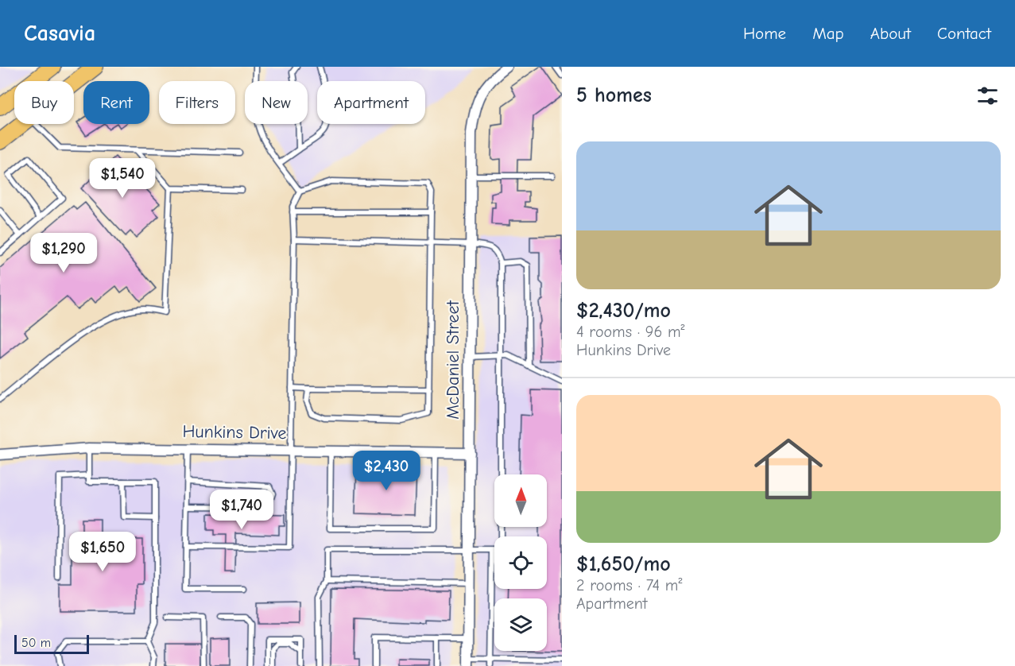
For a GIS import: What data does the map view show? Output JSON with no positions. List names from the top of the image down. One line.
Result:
{"streets":{"street":["McDaniel Street","Hunkins Drive"]},"crossings":[["McDaniel Street","Hunkins Drive"]],"scale_bar":"50 m","north":"top","page":{"header":"Casavia","nav":["Home","Map","About","Contact"],"heading":"5 homes","chip":["Buy","Rent","Filters","New","Apartment"],"list":[{"name":"$2,430/mo","note":"4 rooms · 96 m² · Hunkins Drive"},{"name":"$1,650/mo","note":"2 rooms · 74 m² · Apartment"}],"price":["$1,540","$1,290","$2,430","$1,740","$1,650"],"scale":"50 m"}}
